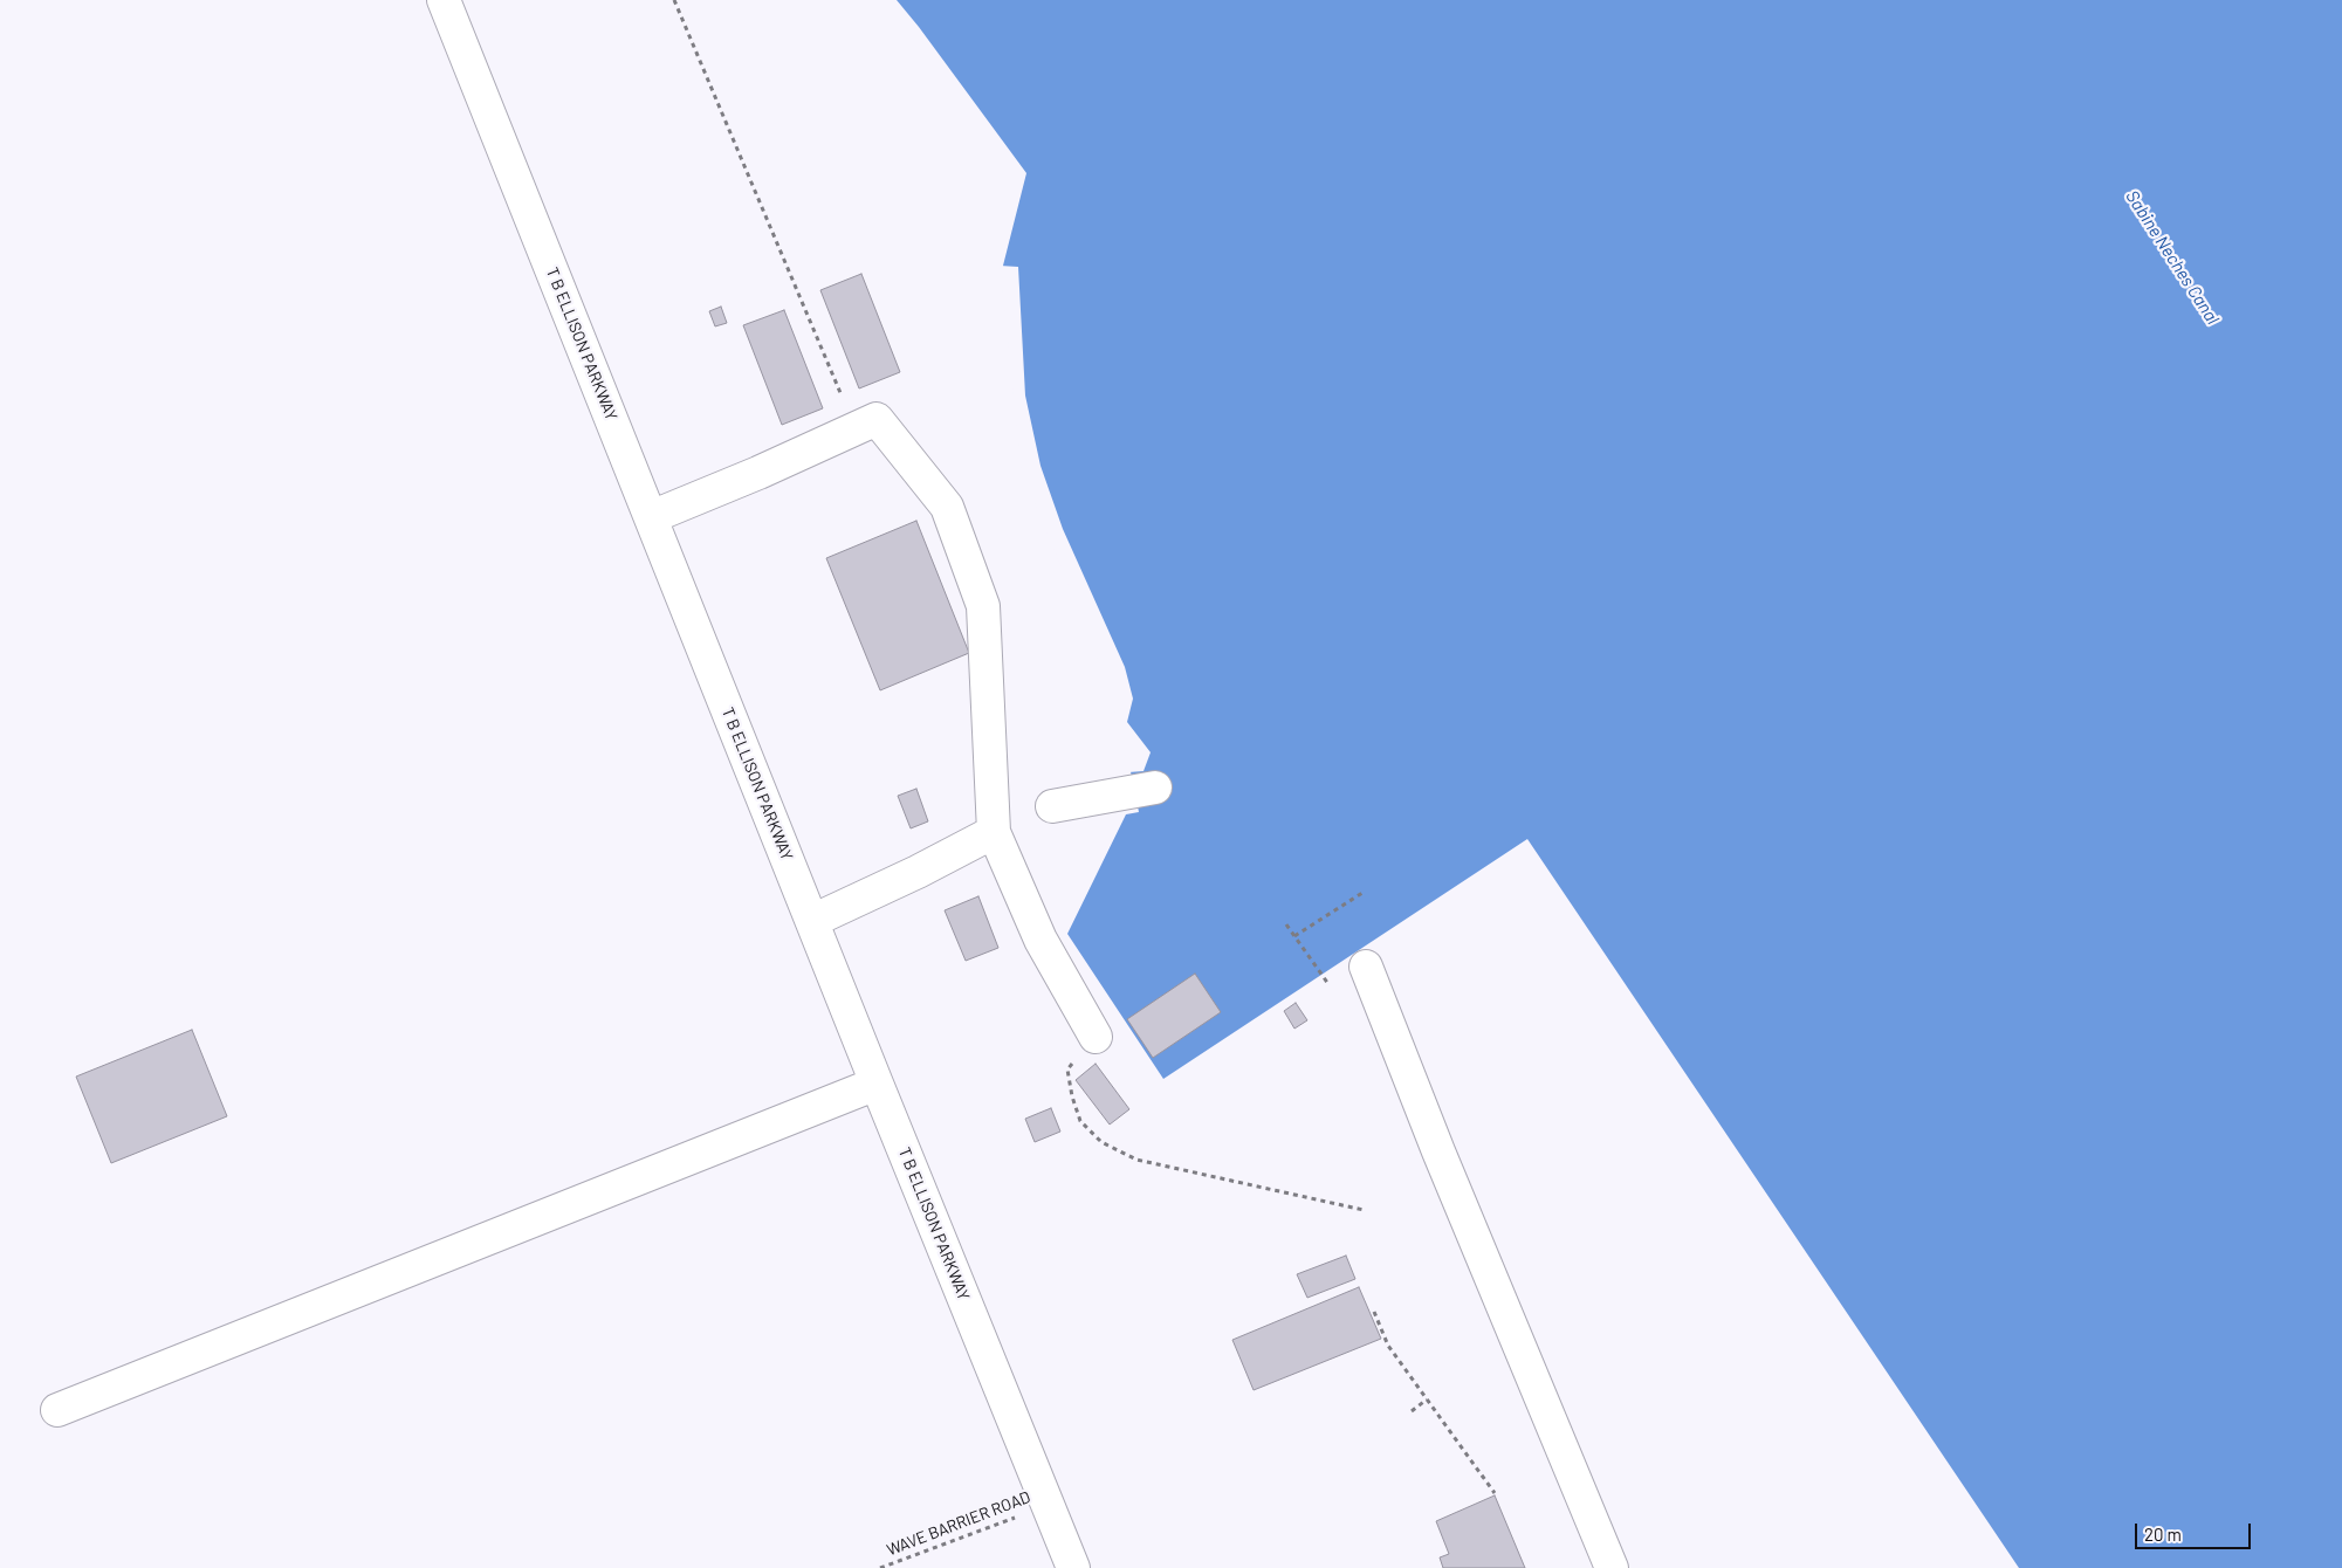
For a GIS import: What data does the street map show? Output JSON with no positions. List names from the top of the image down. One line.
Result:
{"streets":{"street":["T B ELLISON PARKWAY"],"path":["WAVE BARRIER ROAD"]},"crossings":[["T B ELLISON PARKWAY","WAVE BARRIER ROAD"]],"water":["Sabine Neches Canal"],"scale_bar":"20 m"}
